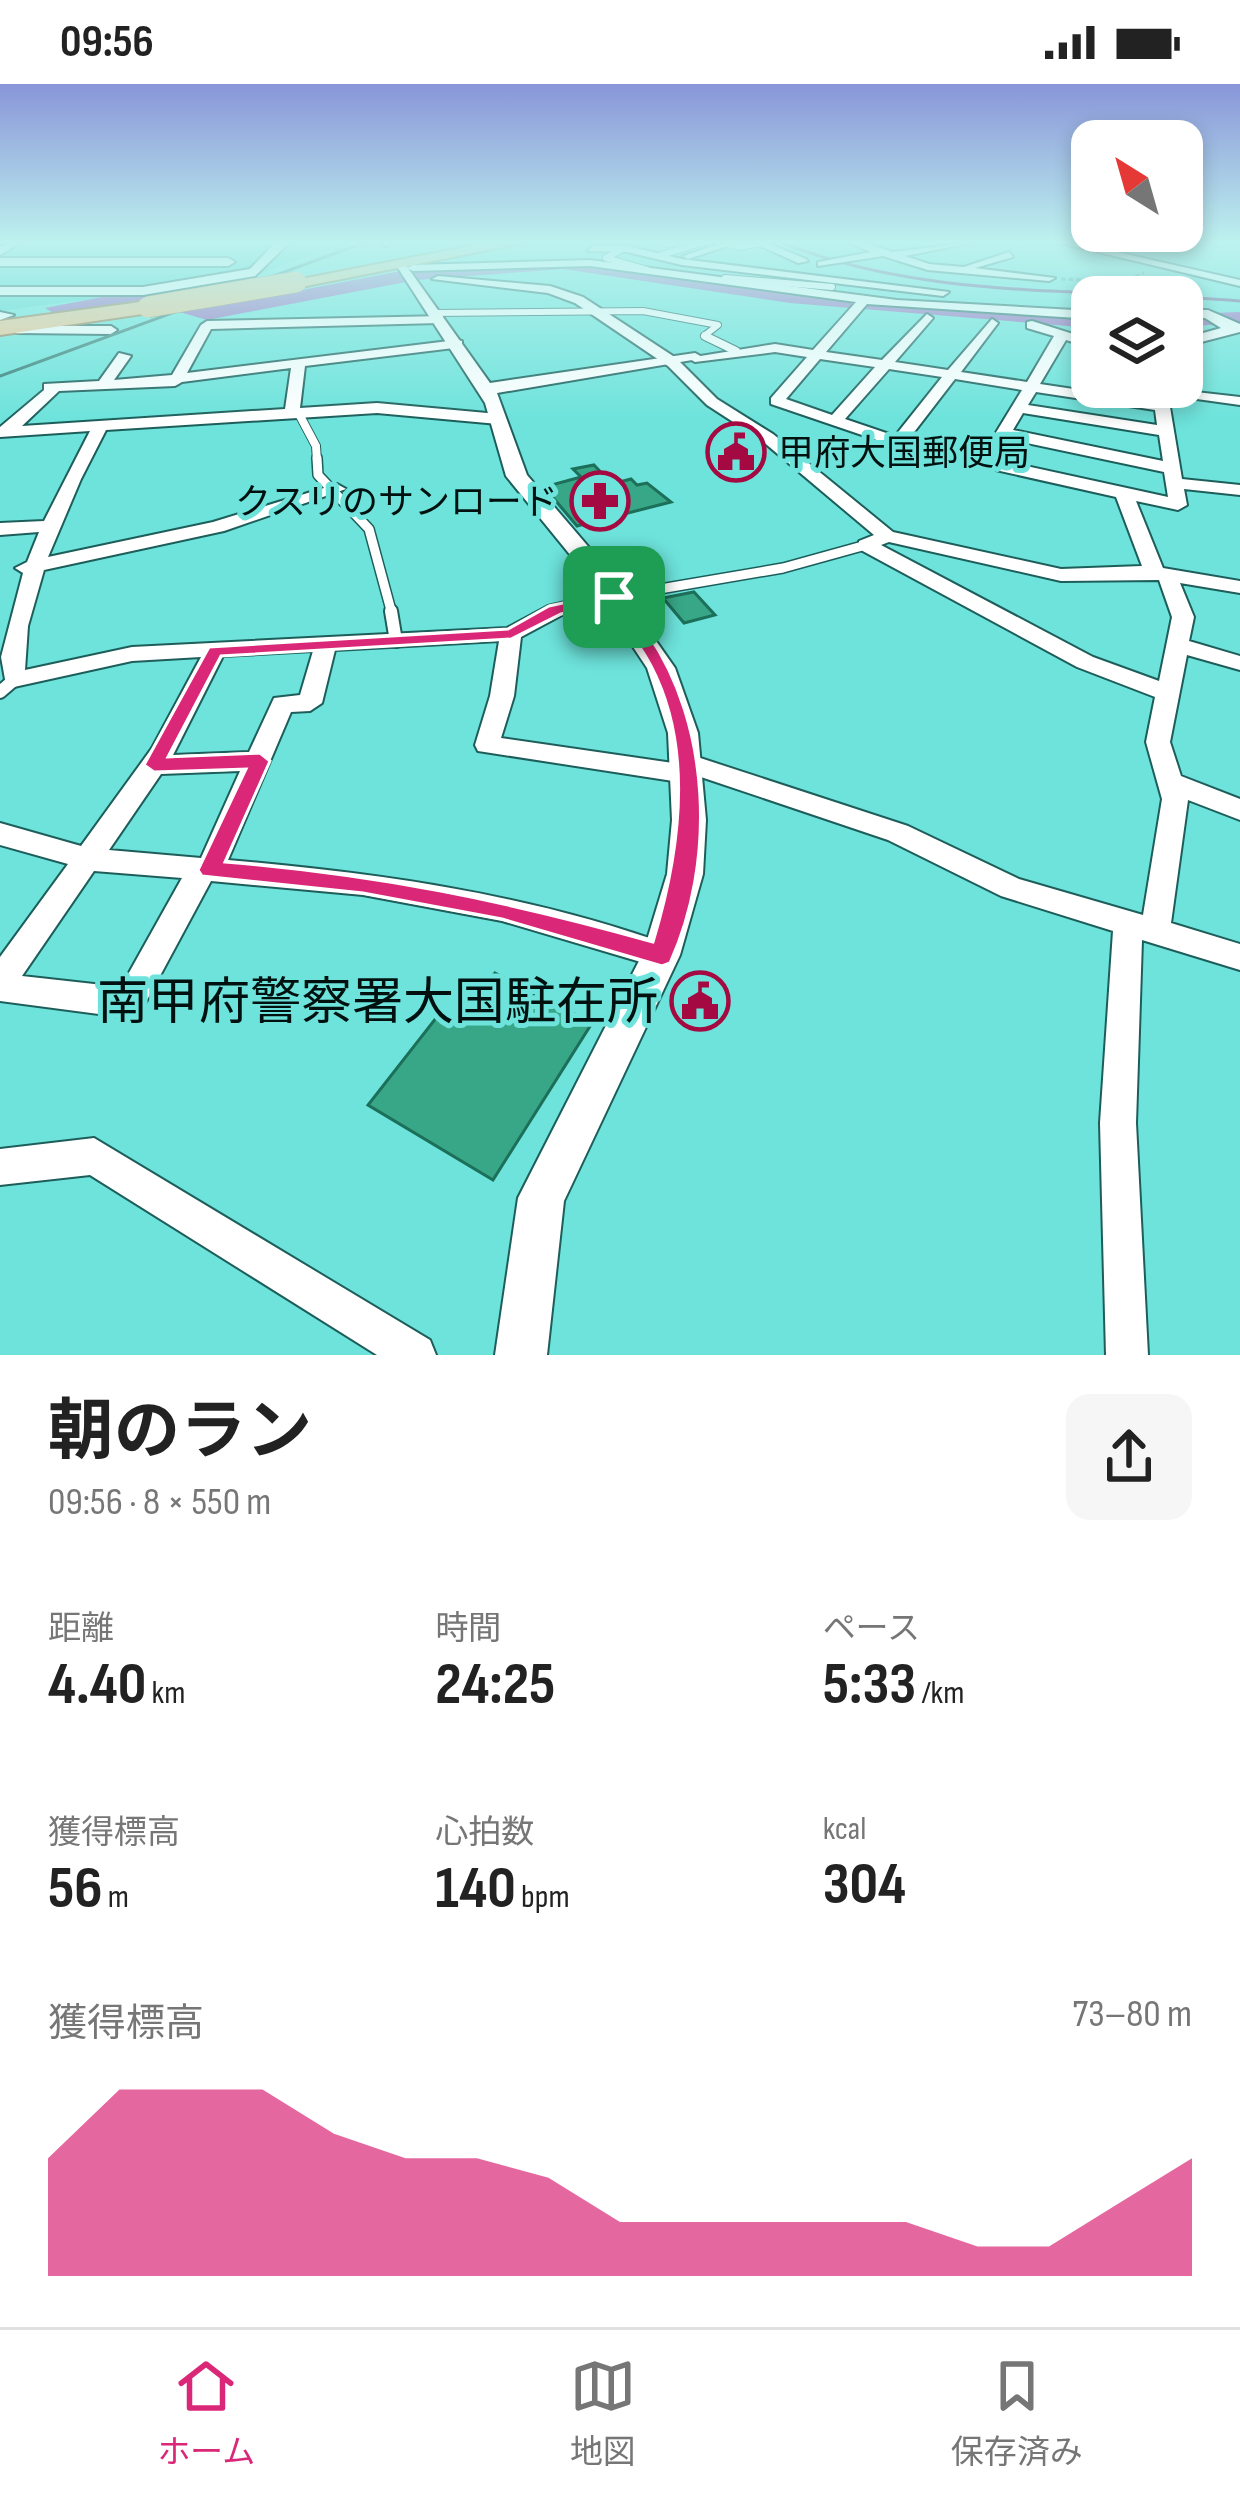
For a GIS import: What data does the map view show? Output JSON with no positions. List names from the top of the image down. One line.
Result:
{"places":{"public building":["甲府大国郵便局","南甲府警察署大国駐在所"],"pharmacy":["クスリのサンロード"]},"north":"top left","page":{"status":"09:56","heading":["朝のラン","09:56 · 8 × 550 m"],"stats":[["距離","4.40 km"],["時間","24:25"],["ペース","5:33 /km"],["獲得標高","56 m"],["心拍数","140 bpm"],["kcal","304"]],"chart":["獲得標高","73–80 m"],"tabs":["ホーム","地図","保存済み"]}}
